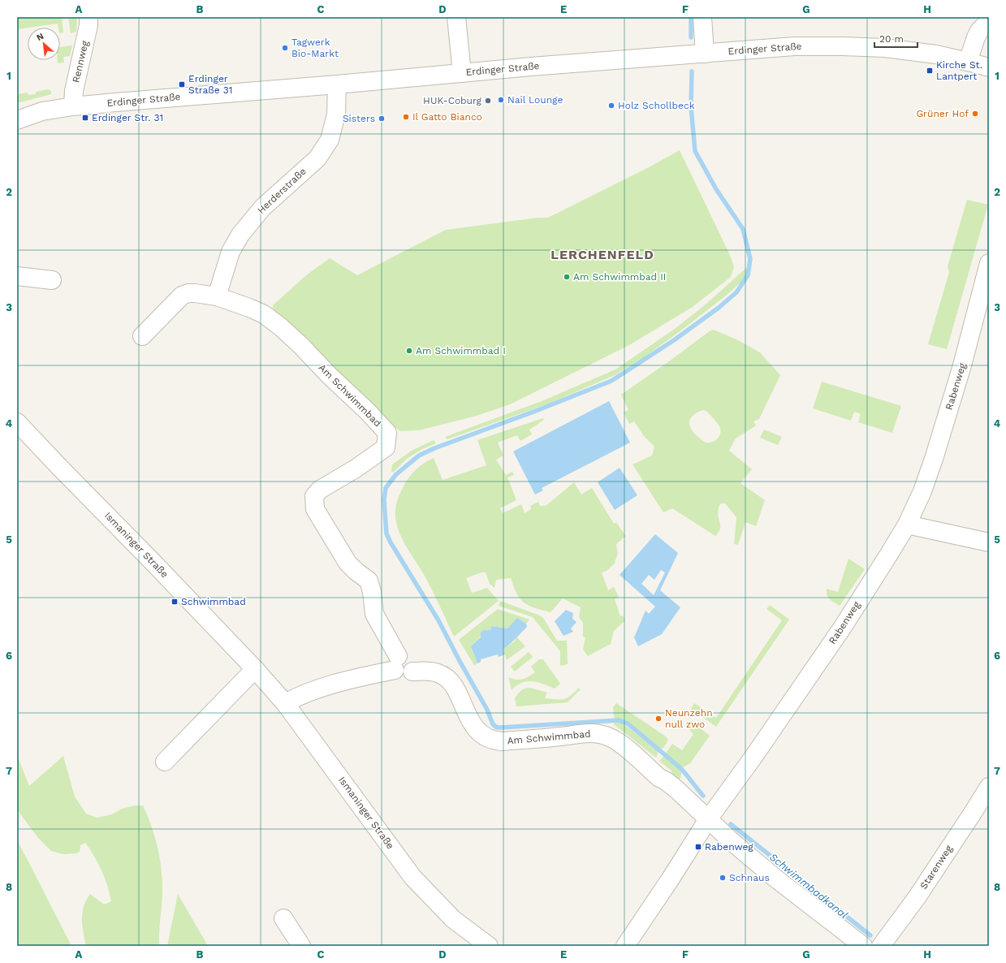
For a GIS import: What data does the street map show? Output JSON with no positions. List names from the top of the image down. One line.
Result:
{"streets":{"street":["Erdinger Straße","Rennweg","Herderstraße","Rabenweg","Am Schwimmbad","Ismaninger Straße","Starenweg"]},"crossings":[["Erdinger Straße","Rennweg"],["Erdinger Straße","Herderstraße"],["Herderstraße","Am Schwimmbad"],["Rabenweg","Am Schwimmbad"]],"districts":["LERCHENFELD"],"water":["Schwimmbadkanal"],"places":{"other":["Tagwerk Bio-Markt","Nail Lounge","HUK-Coburg","Holz Schollbeck","Grüner Hof","Il Gatto Bianco","Sisters","Am Schwimmbad II","Am Schwimmbad I","Neunzehn null zwo","Schnaus"],"transit":["Kirche St. Lantpert","Erdinger Straße 31","Erdinger Str. 31","Schwimmbad","Rabenweg"]},"scale_bar":"20 m","north":"top left","grid":{"columns":["A","B","C","D","E","F","G","H"],"rows":["1","2","3","4","5","6","7","8"]}}
